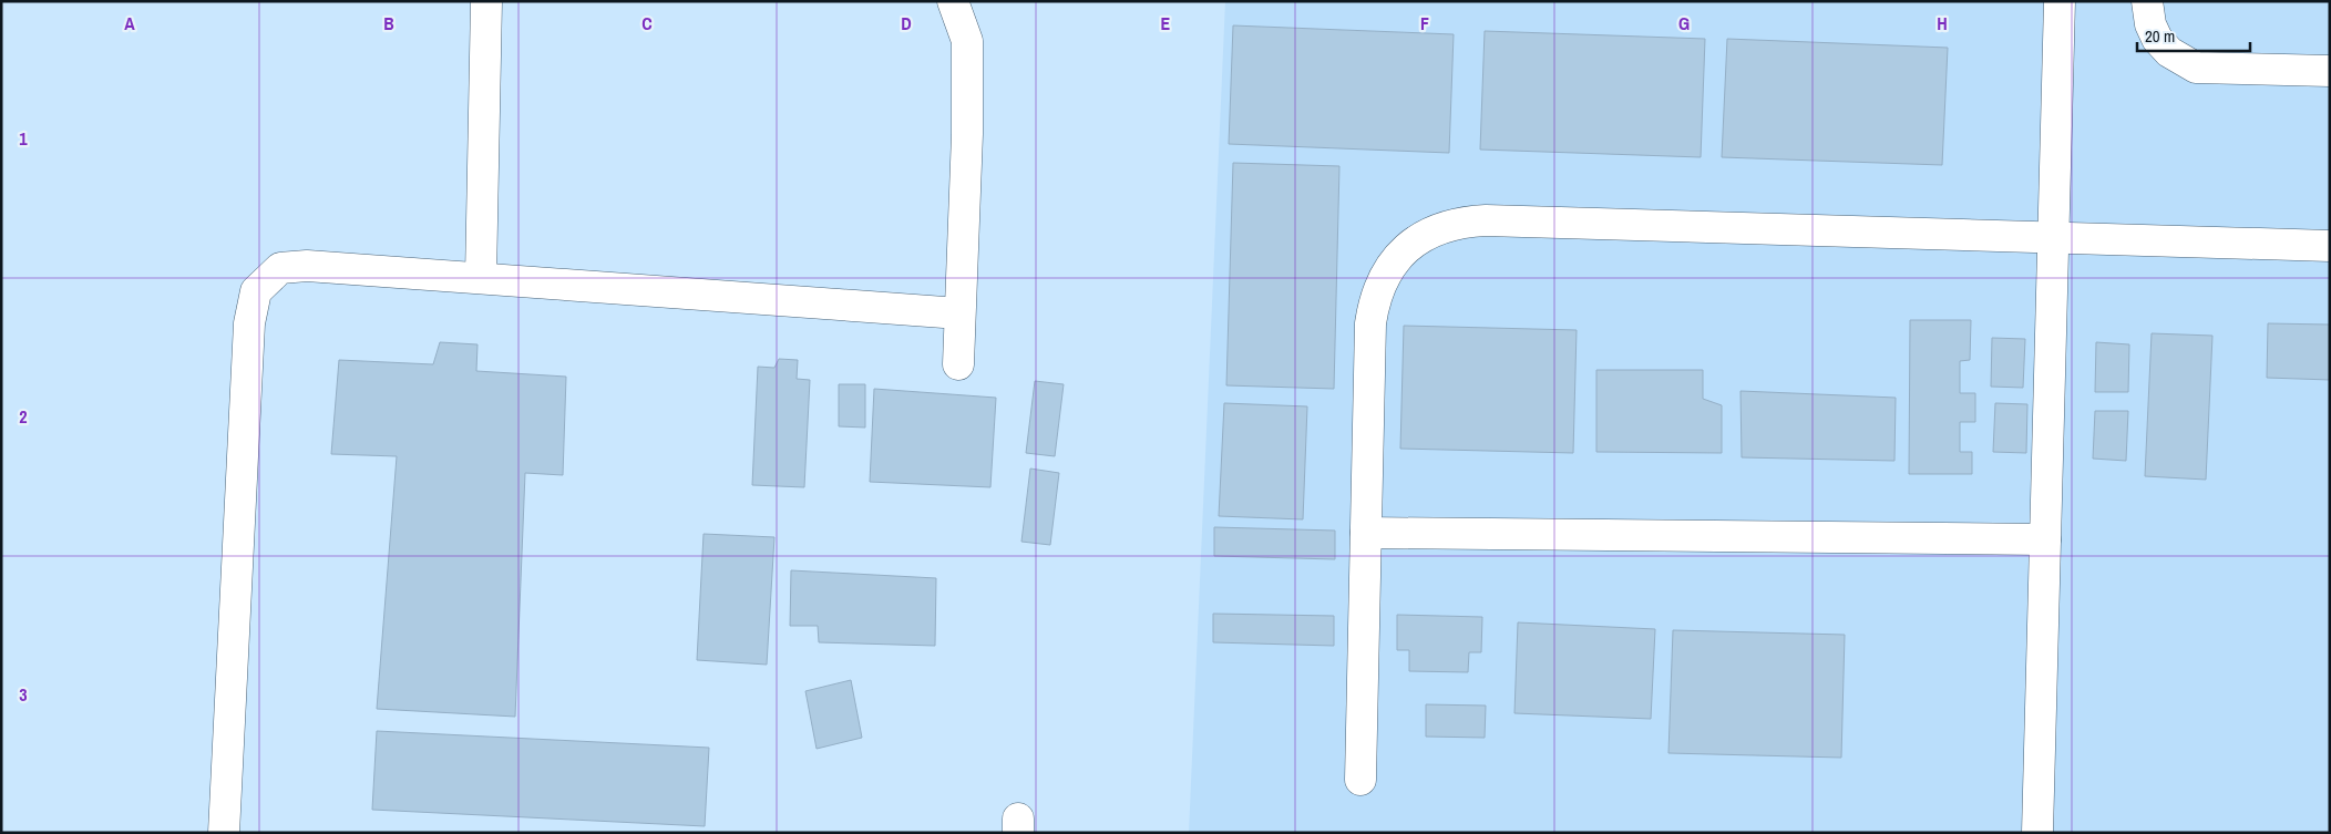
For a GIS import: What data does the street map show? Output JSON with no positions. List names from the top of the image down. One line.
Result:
{"scale_bar":"20 m","grid":{"columns":["A","B","C","D","E","F","G","H"],"rows":["1","2","3"]}}
